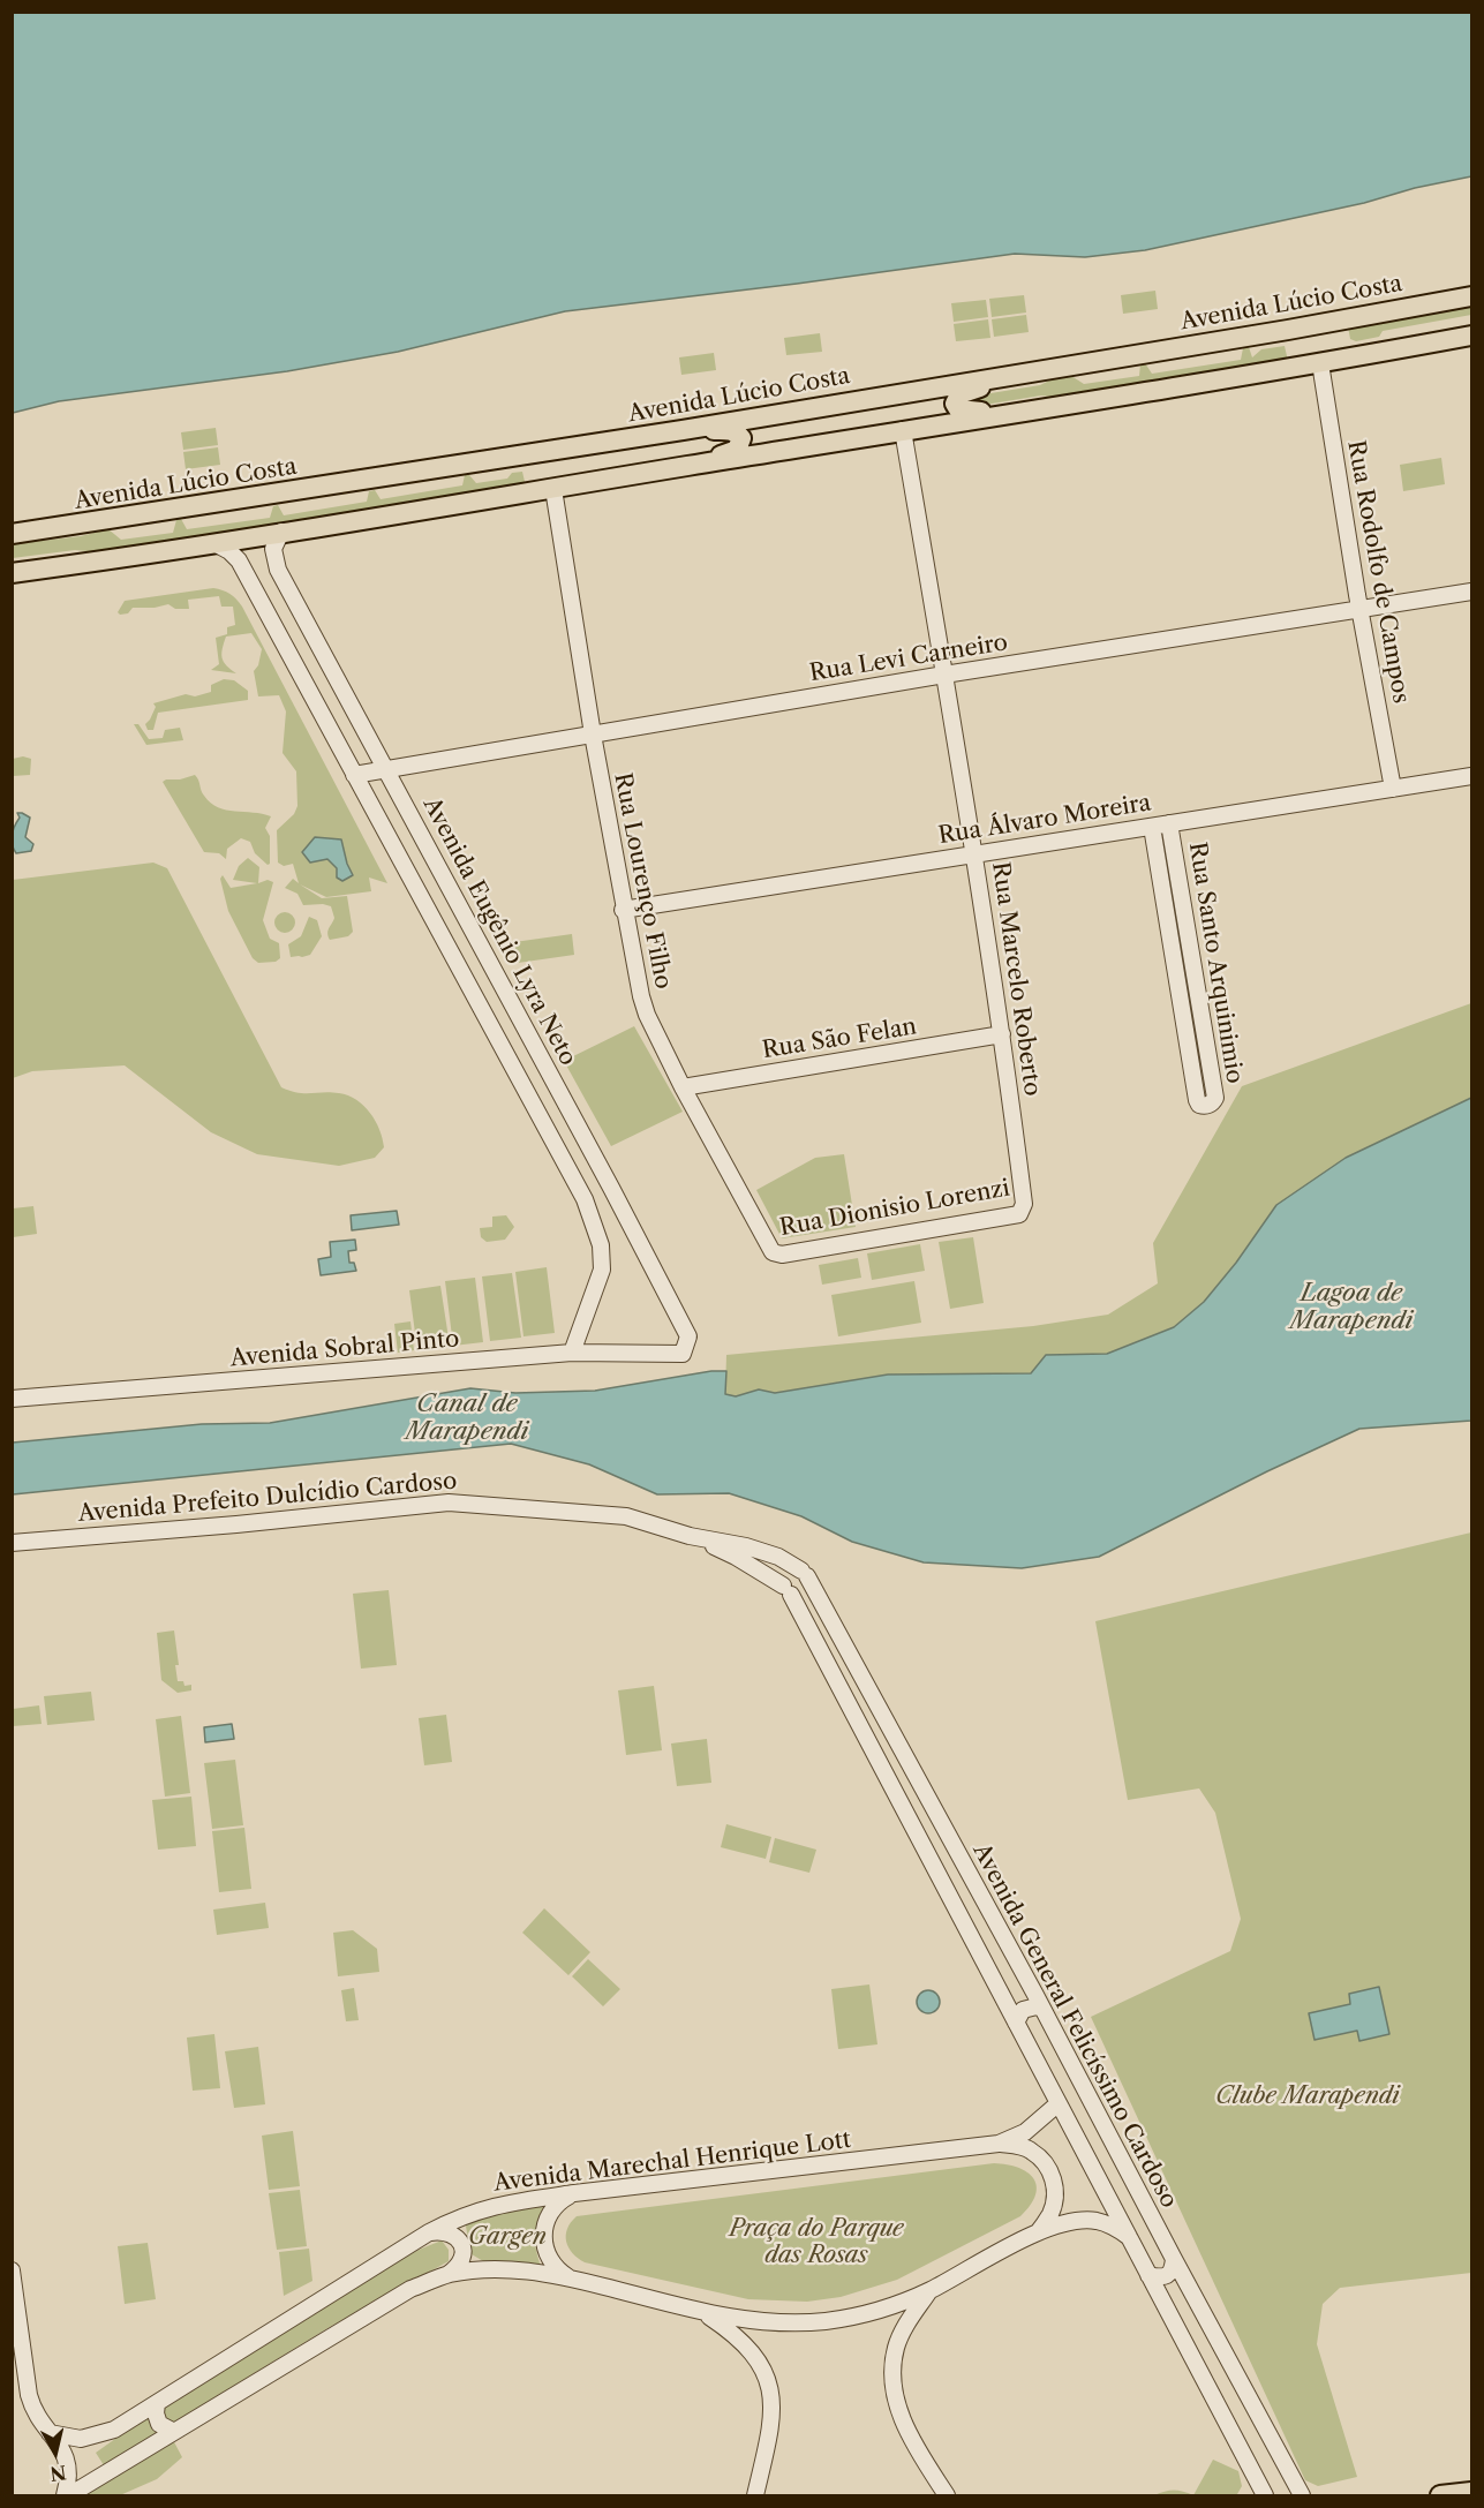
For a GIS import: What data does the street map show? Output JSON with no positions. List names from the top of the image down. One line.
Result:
{"streets":{"main road":["Avenida Lúcio Costa"],"street":["Rua Rodolfo de Campos","Rua Levi Carneiro","Rua Álvaro Moreira","Rua Lourenço Filho","Avenida Eugênio Lyra Neto","Rua Santo Arquinimio","Rua Marcelo Roberto","Rua São Felan","Rua Dionisio Lorenzi","Avenida Sobral Pinto","Avenida Prefeito Dulcídio Cardoso","Avenida General Felicíssimo Cardoso","Avenida Marechal Henrique Lott"]},"crossings":[["Rua Rodolfo de Campos","Rua Levi Carneiro"],["Rua Rodolfo de Campos","Rua Álvaro Moreira"],["Rua Levi Carneiro","Rua Lourenço Filho"],["Rua Levi Carneiro","Avenida Eugênio Lyra Neto"],["Rua Levi Carneiro","Rua Marcelo Roberto"],["Rua Álvaro Moreira","Rua Lourenço Filho"],["Rua Álvaro Moreira","Rua Santo Arquinimio"],["Rua Álvaro Moreira","Rua Marcelo Roberto"],["Rua Lourenço Filho","Rua São Felan"],["Rua Lourenço Filho","Rua Dionisio Lorenzi"],["Avenida Eugênio Lyra Neto","Avenida Sobral Pinto"],["Rua Marcelo Roberto","Rua São Felan"],["Rua Marcelo Roberto","Rua Dionisio Lorenzi"]],"water":["Lagoa de Marapendi","Canal de Marapendi"],"parks":["Clube Marapendi","Praça do Parque das Rosas","Gargen"],"north":"bottom"}
